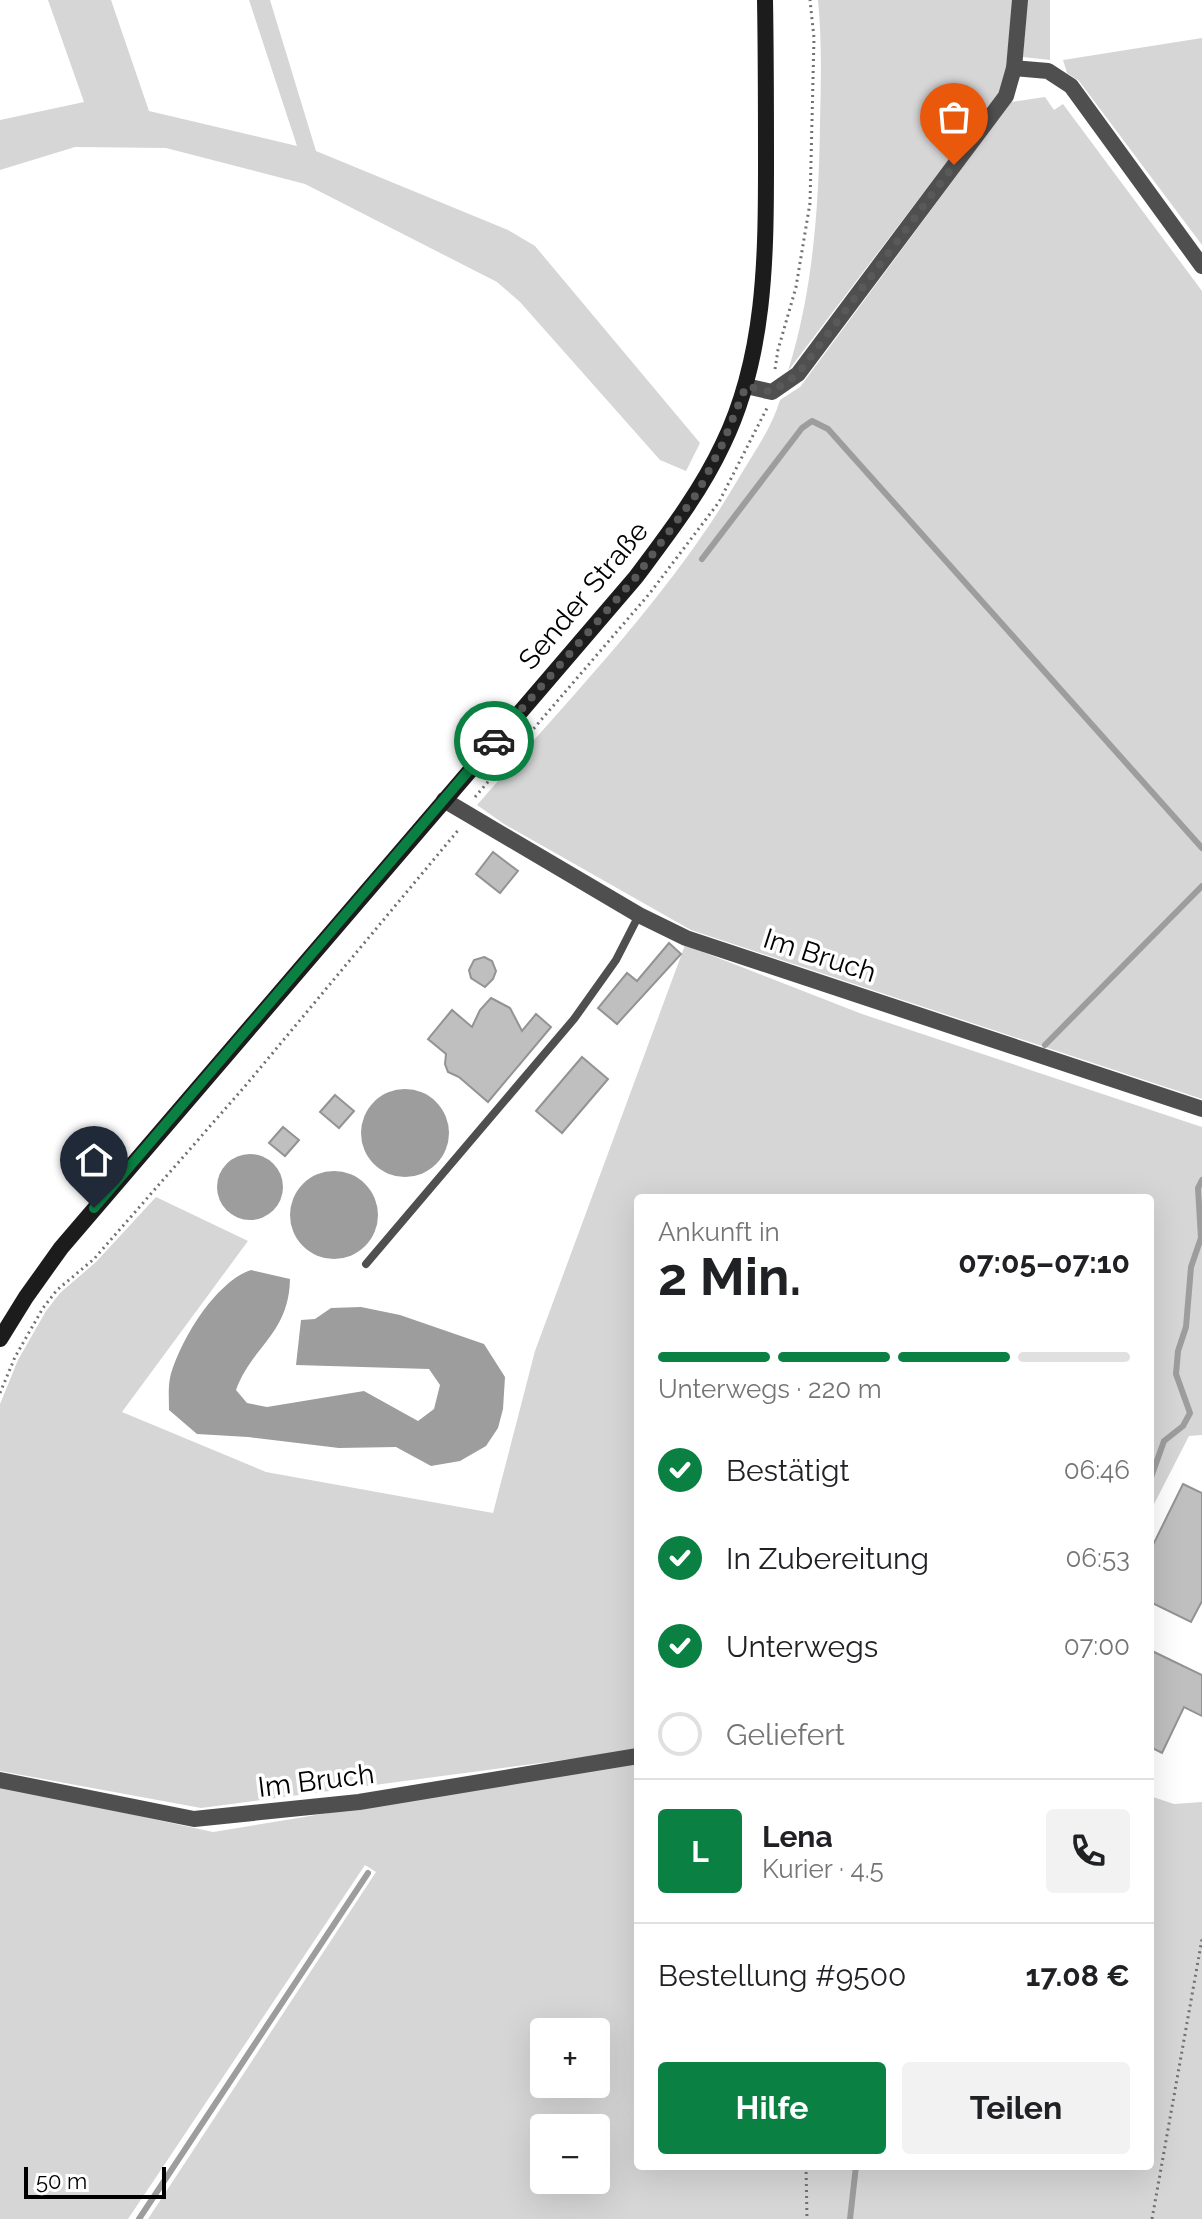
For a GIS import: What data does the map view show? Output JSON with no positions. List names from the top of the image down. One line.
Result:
{"streets":{"main road":["Sender Straße"],"street":["Im Bruch"]},"crossings":[["Sender Straße","Im Bruch"]],"scale_bar":"50 m","page":{"heading":["2 Min.","Ankunft in","07:05–07:10"],"panel":["Lena","Kurier · 4.5","Bestellung #9500","17.08 €"],"bar":"Unterwegs · 220 m","list":[["Bestätigt","06:46"],["In Zubereitung","06:53"],["Unterwegs","07:00"],"Geliefert"],"round":"L","map_buttons":["+","−"],"buttons":["Hilfe","Teilen"],"scale":"50 m"}}
